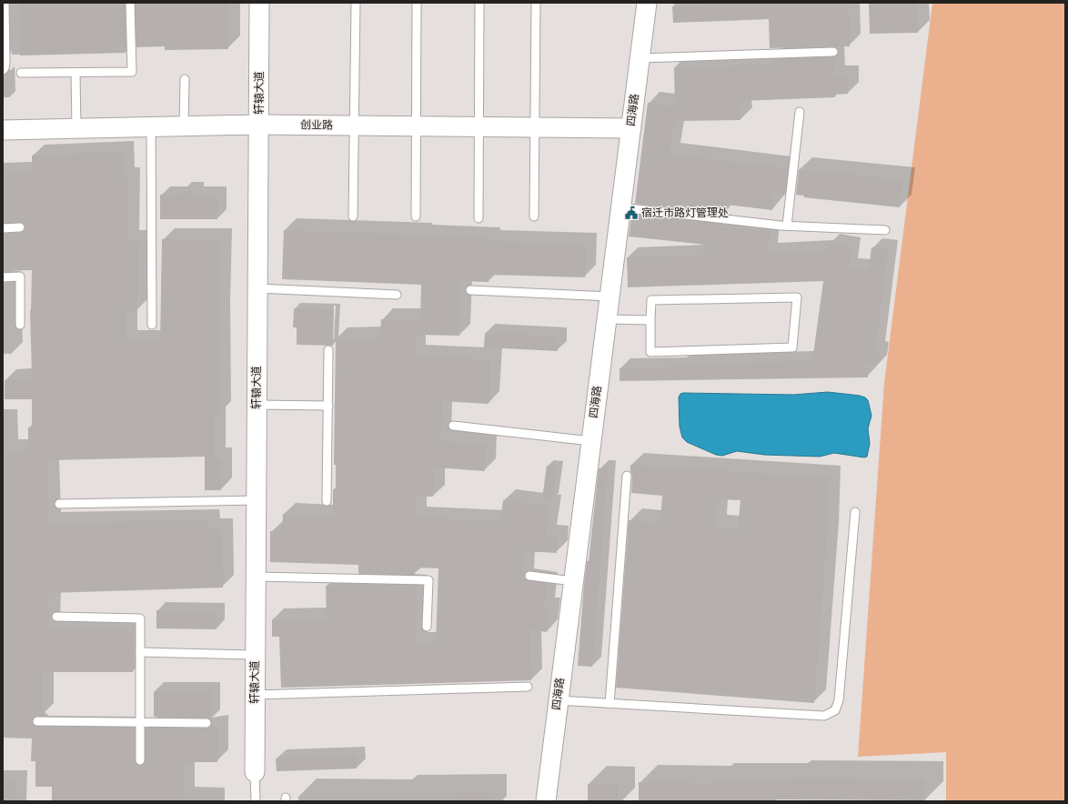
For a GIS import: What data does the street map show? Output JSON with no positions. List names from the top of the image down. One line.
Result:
{"streets":{"street":["轩辕大道","四海路","创业路"]},"crossings":[["轩辕大道","创业路"],["四海路","创业路"]],"places":{"public building":["宿迁市路灯管理处"]}}
